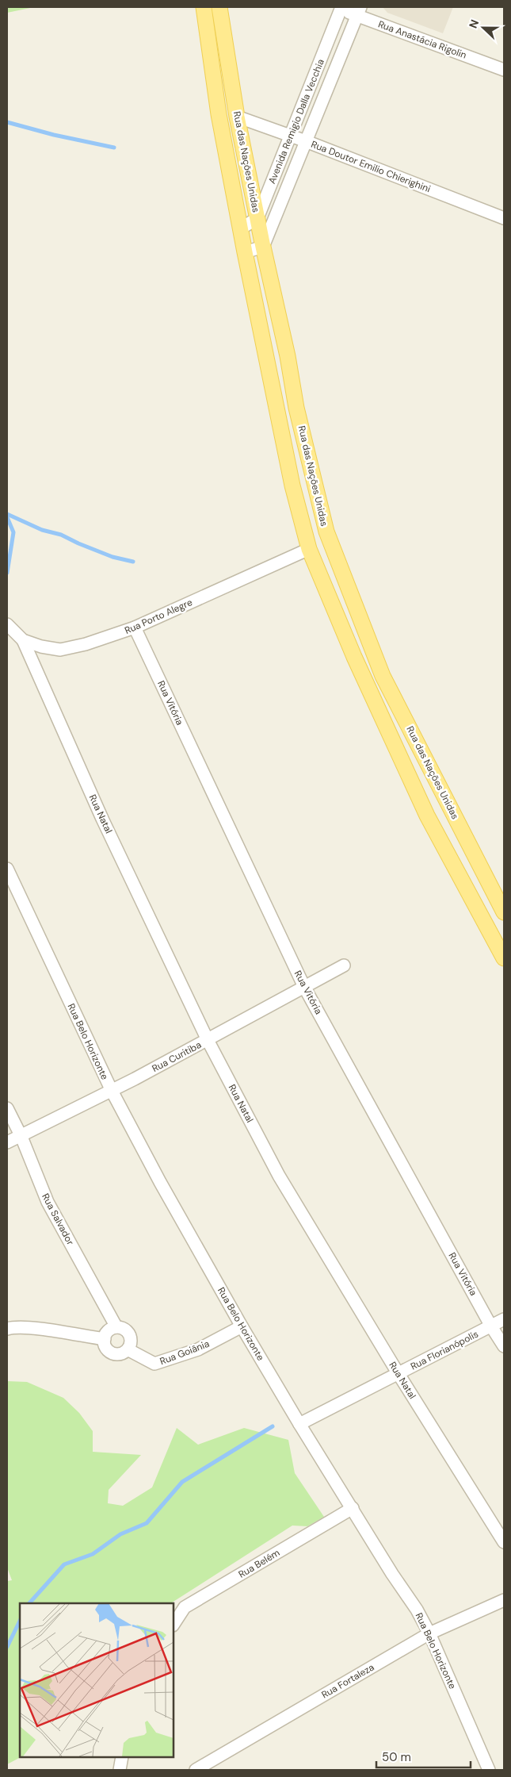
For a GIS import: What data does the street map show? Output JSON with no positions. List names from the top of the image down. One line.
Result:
{"streets":{"main road":["Rua das Nações Unidas"],"street":["Rua Anastácia Rigolin","Avenida Remigio Dalla Vecchia","Rua Doutor Emilio Chierighini","Rua Porto Alegre","Rua Vitória","Rua Natal","Rua Belo Horizonte","Rua Curitiba","Rua Salvador","Rua Florianópolis","Rua Goiânia","Rua Belém","Rua Fortaleza"]},"crossings":[["Rua Anastácia Rigolin","Avenida Remigio Dalla Vecchia"],["Avenida Remigio Dalla Vecchia","Rua das Nações Unidas"],["Avenida Remigio Dalla Vecchia","Rua Doutor Emilio Chierighini"],["Rua das Nações Unidas","Rua Doutor Emilio Chierighini"],["Rua das Nações Unidas","Rua Porto Alegre"],["Rua Porto Alegre","Rua Vitória"],["Rua Porto Alegre","Rua Natal"],["Rua Vitória","Rua Curitiba"],["Rua Vitória","Rua Florianópolis"],["Rua Natal","Rua Curitiba"],["Rua Natal","Rua Florianópolis"],["Rua Belo Horizonte","Rua Curitiba"],["Rua Belo Horizonte","Rua Florianópolis"],["Rua Belo Horizonte","Rua Goiânia"],["Rua Belo Horizonte","Rua Belém"],["Rua Belo Horizonte","Rua Fortaleza"],["Rua Curitiba","Rua Salvador"],["Rua Salvador","Rua Goiânia"]],"scale_bar":"50 m","north":"left"}
